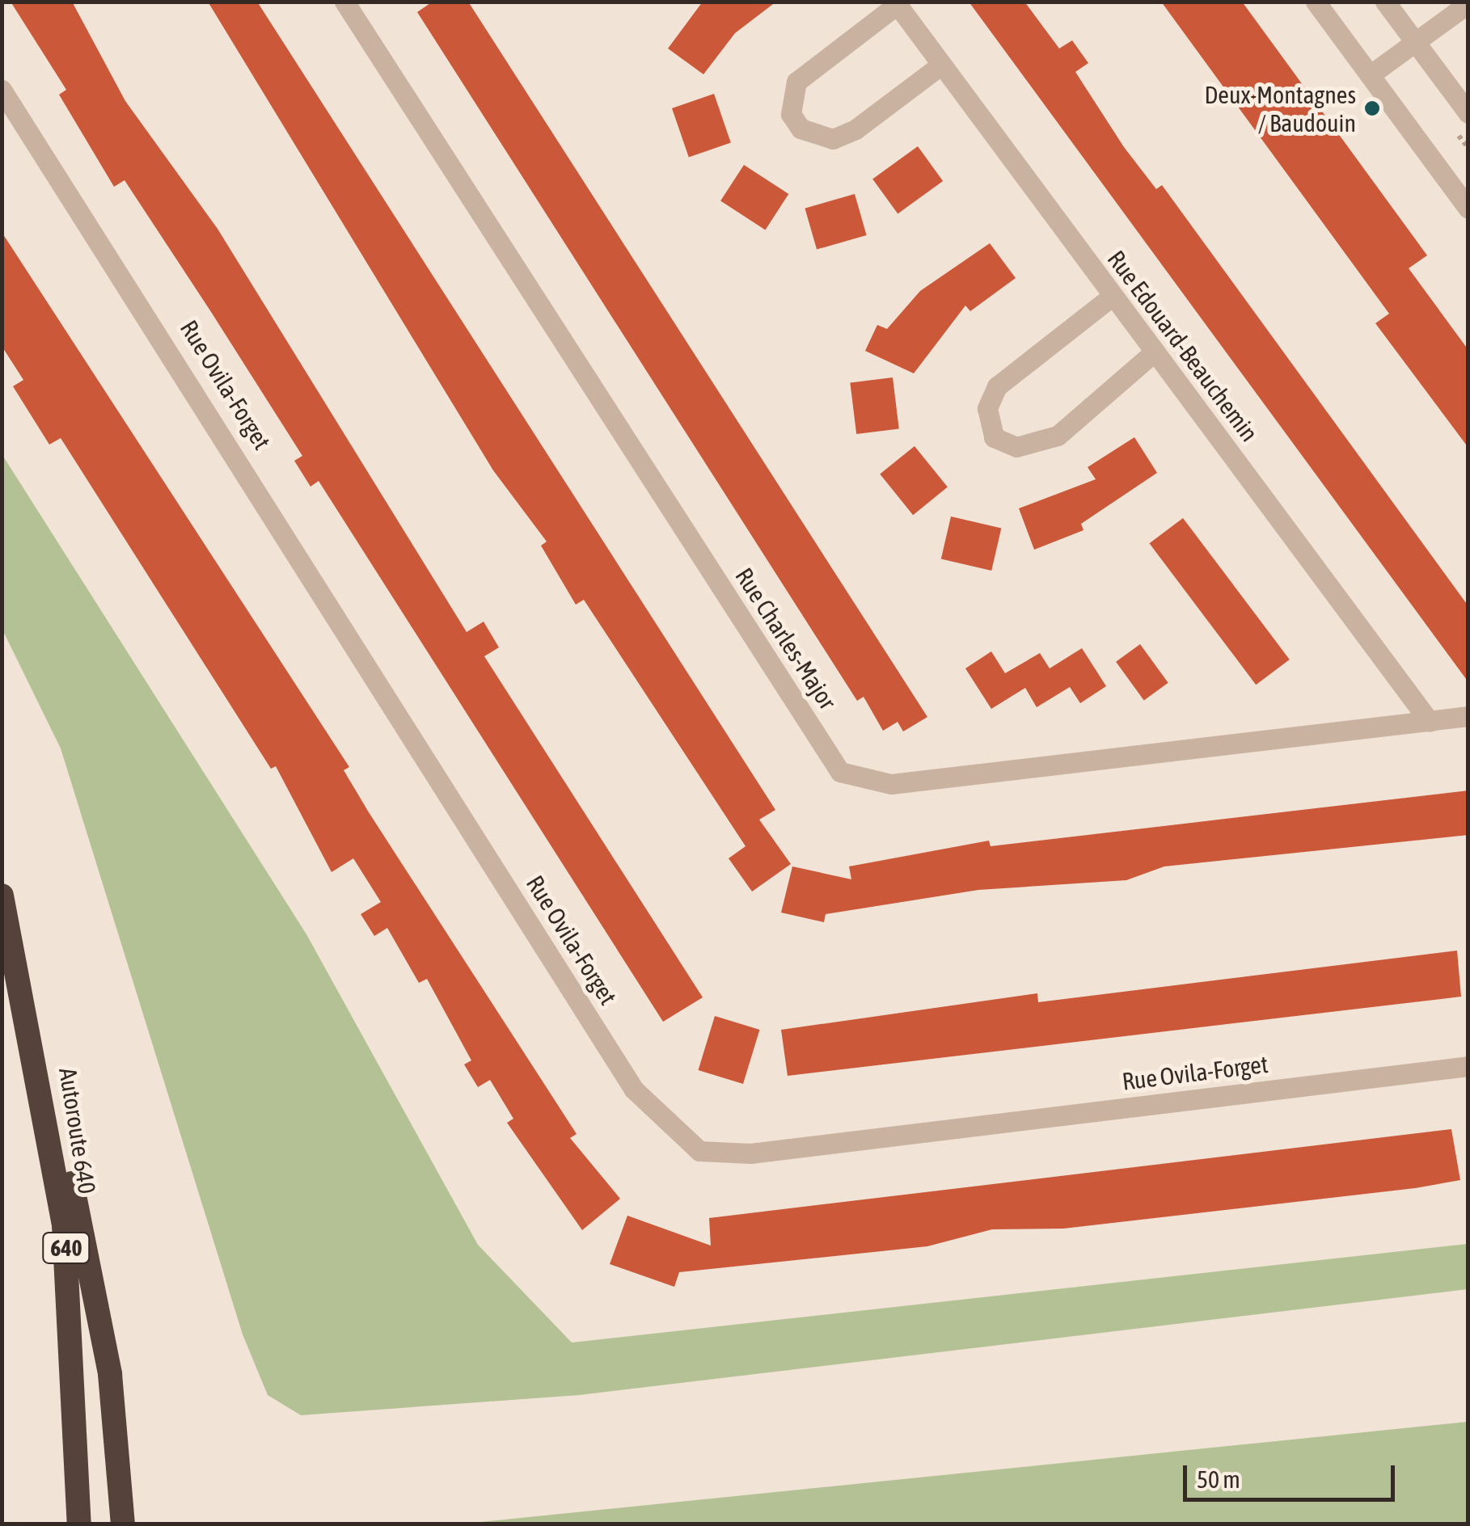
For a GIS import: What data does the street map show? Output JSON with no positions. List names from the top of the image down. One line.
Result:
{"streets":{"highway":["Autoroute 640","640"],"street":["Rue Edouard-Beauchemin","Rue Ovila-Forget","Rue Charles-Major"]},"crossings":[["Rue Edouard-Beauchemin","Rue Charles-Major"]],"places":["Deux-Montagnes / Baudouin"],"scale_bar":"50 m"}
